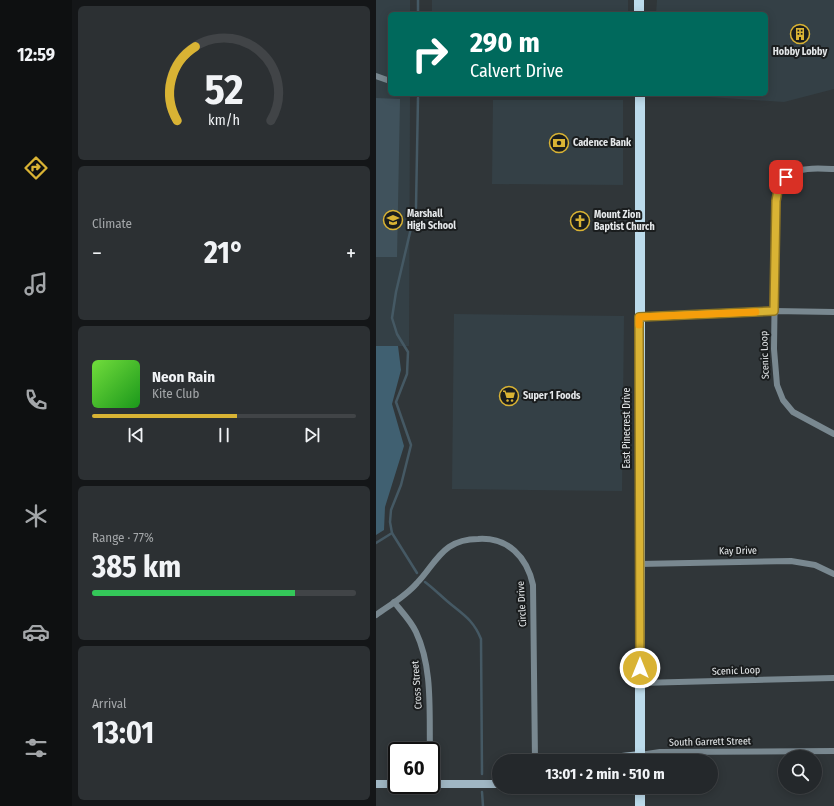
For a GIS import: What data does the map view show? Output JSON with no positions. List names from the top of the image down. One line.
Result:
{"streets":{"main road":["East Pinecrest Drive"],"street":["Scenic Loop","Kay Drive","Circle Drive","Cross Street","South Garrett Street"]},"crossings":[["Scenic Loop","East Pinecrest Drive"],["East Pinecrest Drive","Kay Drive"],["Circle Drive","Cross Street"]],"places":{"building":["Hobby Lobby"],"bank":["Cadence Bank"],"school or university":["Marshall High School"],"church":["Mount Zion Baptist Church"],"supermarket":["Super 1 Foods"]},"page":{"tabs":"12:59","turn":["290 m","Calvert Drive"],"tile":["Climate",["Range · 77%","385 km"],["Arrival","13:01"]],"heat":["−","21°","+"],"song":["Neon Rain","Kite Club"],"limit":"60","trip":"13:01 · 2 min · 510 m","gauge":["52","km/h"]}}
